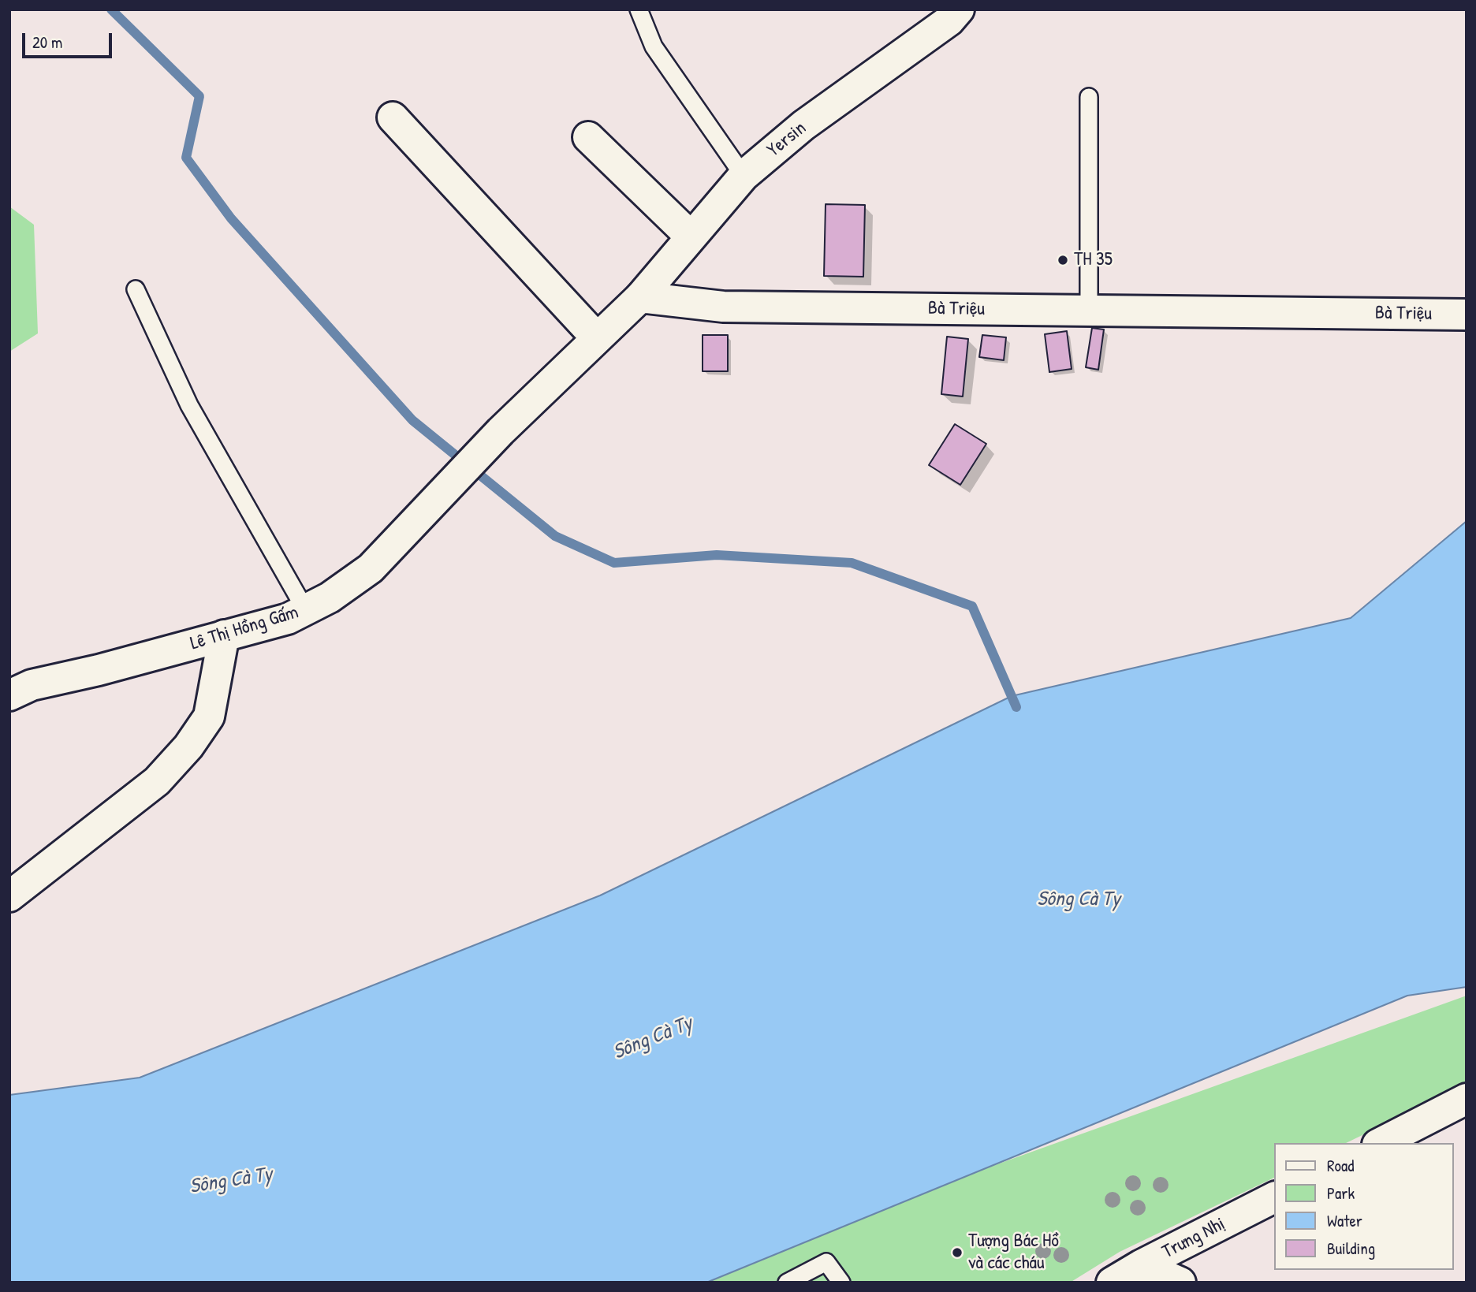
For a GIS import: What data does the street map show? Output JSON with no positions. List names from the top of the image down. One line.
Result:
{"streets":{"street":["Yersin","Bà Triệu","Lê Thị Hồng Gấm","Trưng Nhị"]},"crossings":[["Yersin","Bà Triệu"]],"water":["Sông Cà Ty"],"places":["TH 35","Tượng Bác Hồ và các cháu"],"legend":["Road","Park","Water","Building"],"scale_bar":"20 m"}
